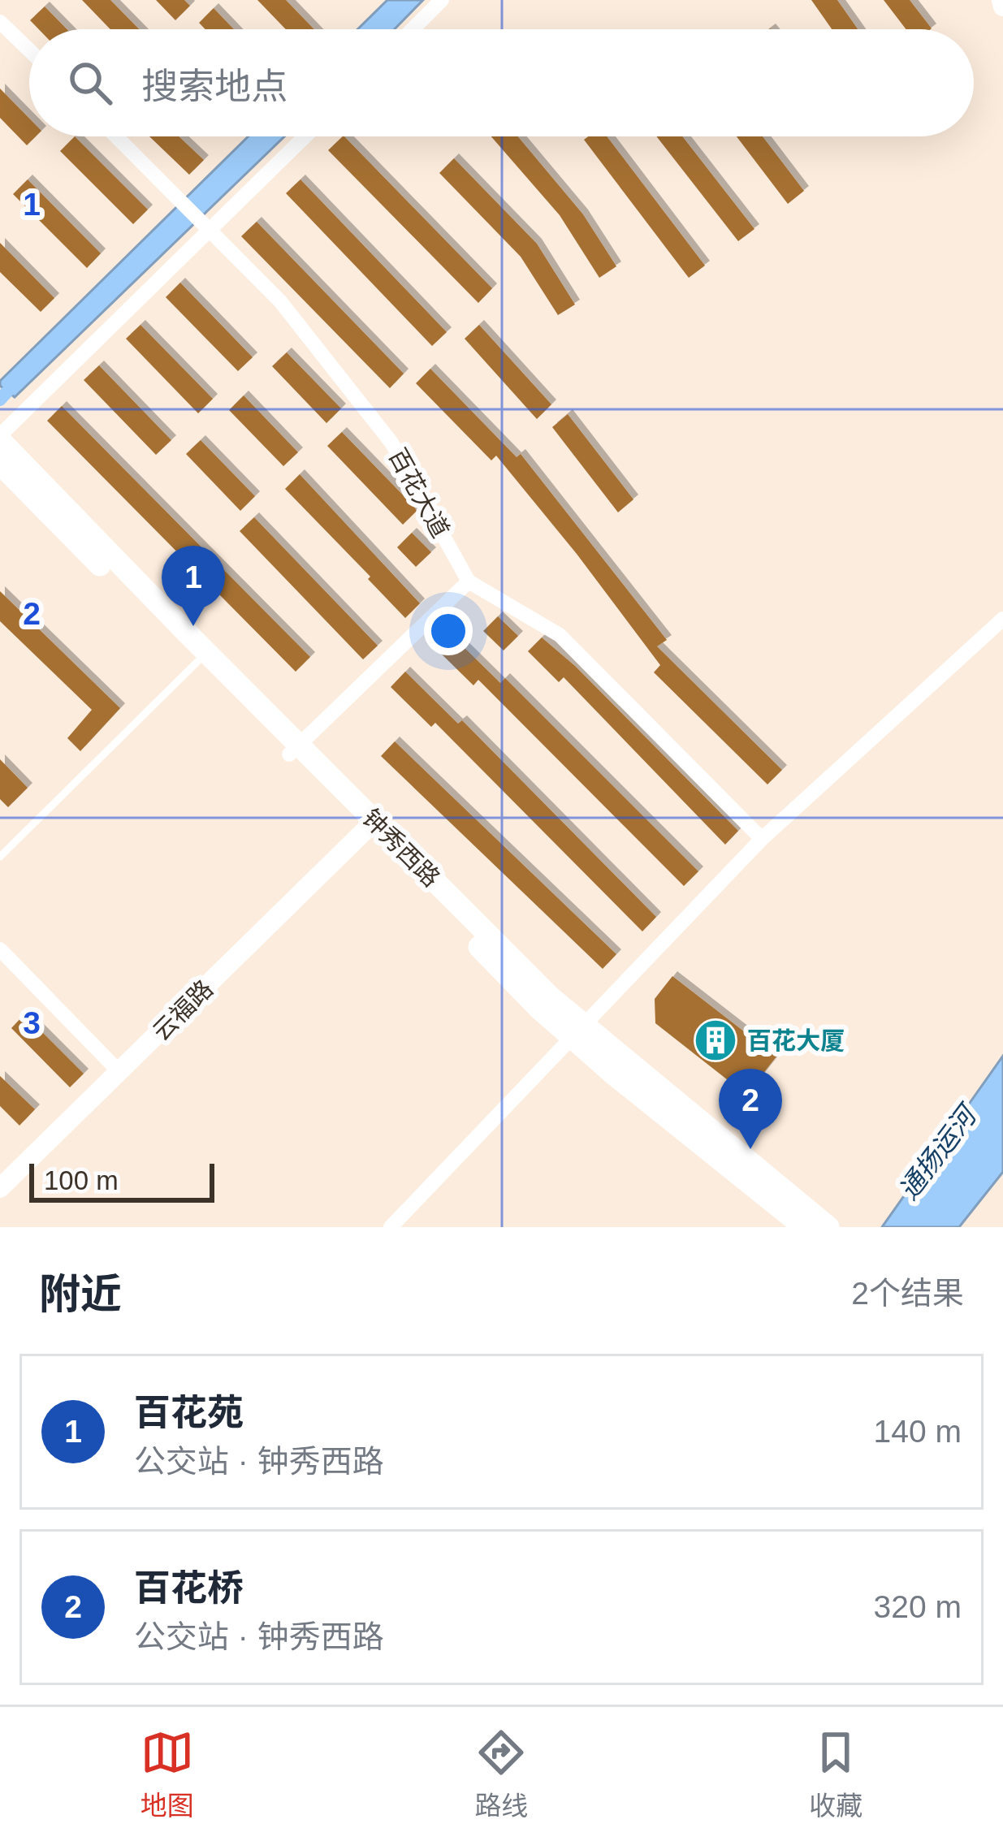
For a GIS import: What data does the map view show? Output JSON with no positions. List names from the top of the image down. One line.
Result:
{"streets":{"main road":["钟秀西路"],"street":["百花大道","云福路"]},"crossings":[["钟秀西路","云福路"]],"water":["通扬运河"],"places":{"building":["百花大厦"]},"scale_bar":"100 m","page":{"search":"搜索地点","pins":["1","2"],"scale":"100 m","heading":["附近","2个结果"],"list":[{"mark":"1","name":"百花苑","note":"公交站 · 钟秀西路","value":"140 m"},{"mark":"2","name":"百花桥","note":"公交站 · 钟秀西路","value":"320 m"}],"nav":["地图","路线","收藏"]},"grid":{"rows":["1","2","3"]}}
